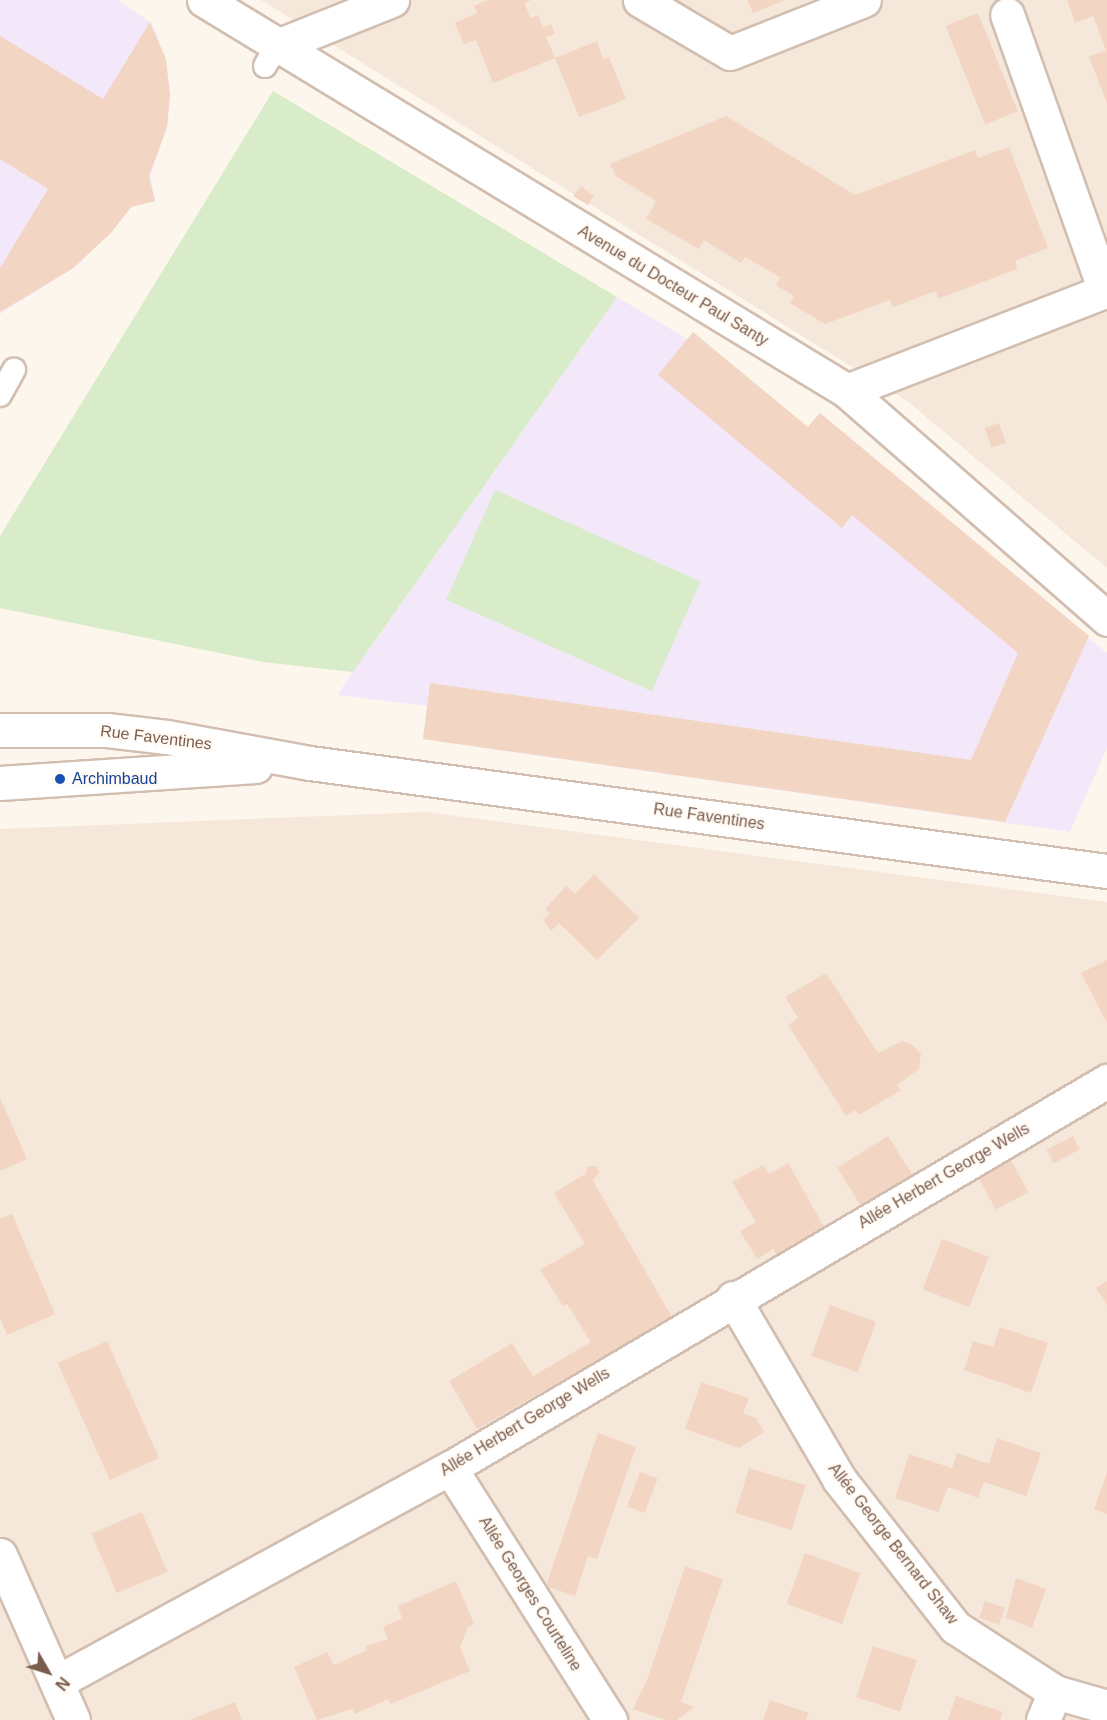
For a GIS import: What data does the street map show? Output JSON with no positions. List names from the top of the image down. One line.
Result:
{"streets":{"street":["Avenue du Docteur Paul Santy","Rue Faventines","Allée Herbert George Wells","Allée George Bernard Shaw","Allée Georges Courteline"]},"crossings":[["Allée Herbert George Wells","Allée George Bernard Shaw"],["Allée Herbert George Wells","Allée Georges Courteline"]],"places":["Archimbaud"],"north":"bottom right"}
